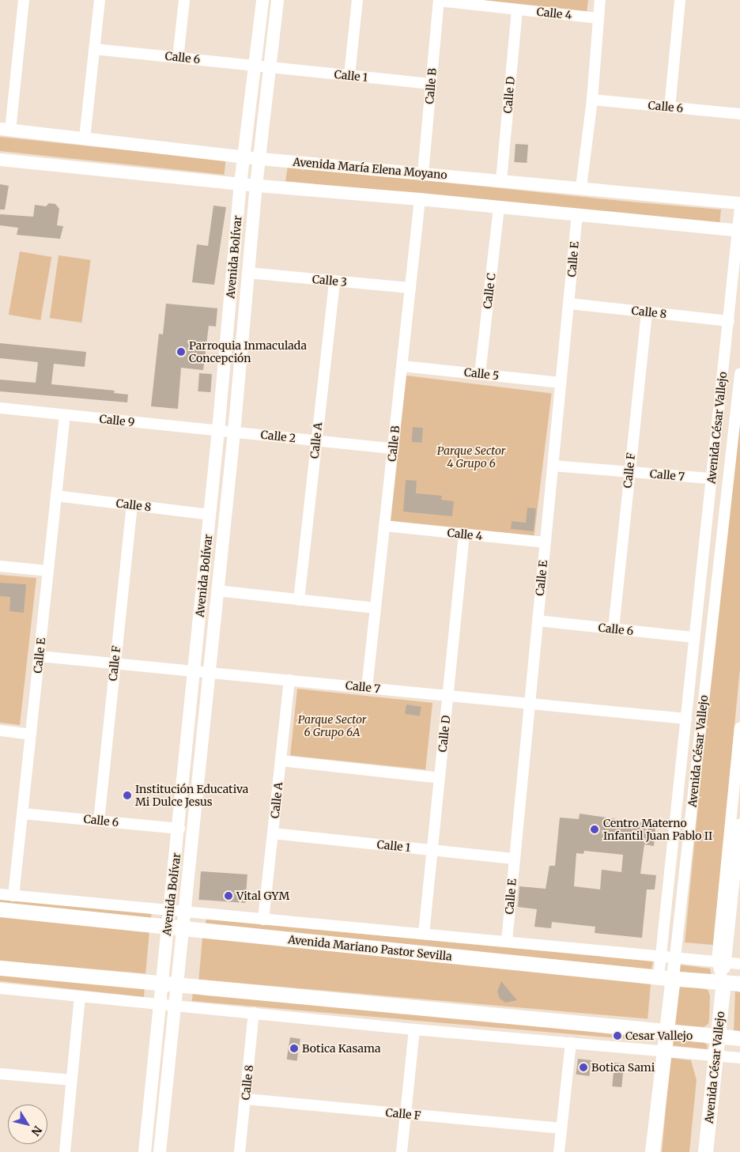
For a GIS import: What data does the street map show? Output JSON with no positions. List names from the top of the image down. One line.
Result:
{"streets":{"main road":["Avenida César Vallejo","Avenida Mariano Pastor Sevilla"],"street":["Calle 4","Calle 6","Calle 1","Calle B","Calle D","Avenida María Elena Moyano","Avenida Bolívar","Calle E","Calle 3","Calle C","Calle 8","Calle 5","Calle 9","Calle 2","Calle A","Calle F","Calle 7"]},"crossings":[["Calle 4","Calle B"],["Calle 4","Calle D"],["Calle 4","Calle E"],["Calle 6","Calle 1"],["Calle 6","Avenida Bolívar"],["Calle 6","Calle E"],["Calle 6","Avenida César Vallejo"],["Calle 6","Calle F"],["Calle 1","Calle B"],["Calle 1","Calle D"],["Calle 1","Avenida Bolívar"],["Calle 1","Calle E"],["Calle 1","Calle A"],["Calle B","Avenida María Elena Moyano"],["Calle B","Calle 3"],["Calle B","Calle 5"],["Calle B","Calle 2"],["Calle B","Calle 7"],["Calle D","Avenida María Elena Moyano"],["Calle D","Calle 7"],["Calle D","Avenida Mariano Pastor Sevilla"],["Avenida María Elena Moyano","Avenida Bolívar"],["Avenida Bolívar","Calle 3"],["Avenida Bolívar","Calle 8"],["Avenida Bolívar","Calle 9"],["Avenida Bolívar","Calle 2"],["Avenida Bolívar","Calle 7"],["Avenida Bolívar","Avenida Mariano Pastor Sevilla"],["Calle E","Calle 8"],["Calle E","Calle 5"],["Calle E","Calle 9"],["Calle E","Calle 7"],["Calle E","Avenida Mariano Pastor Sevilla"],["Calle 3","Calle A"],["Calle C","Calle 5"],["Calle 8","Avenida César Vallejo"],["Calle 8","Calle F"],["Calle 9","Calle 2"],["Avenida César Vallejo","Calle 7"],["Avenida César Vallejo","Avenida Mariano Pastor Sevilla"],["Calle 2","Calle A"],["Calle A","Calle 7"],["Calle A","Avenida Mariano Pastor Sevilla"],["Calle F","Calle 7"]],"parks":["Parque Sector 4 Grupo 6","Parque Sector 6 Grupo 6A"],"places":["Parroquia Inmaculada Concepción","Institución Educativa Mi Dulce Jesus","Centro Materno Infantil Juan Pablo II","Vital GYM","Cesar Vallejo","Botica Kasama","Botica Sami"],"north":"bottom right"}
